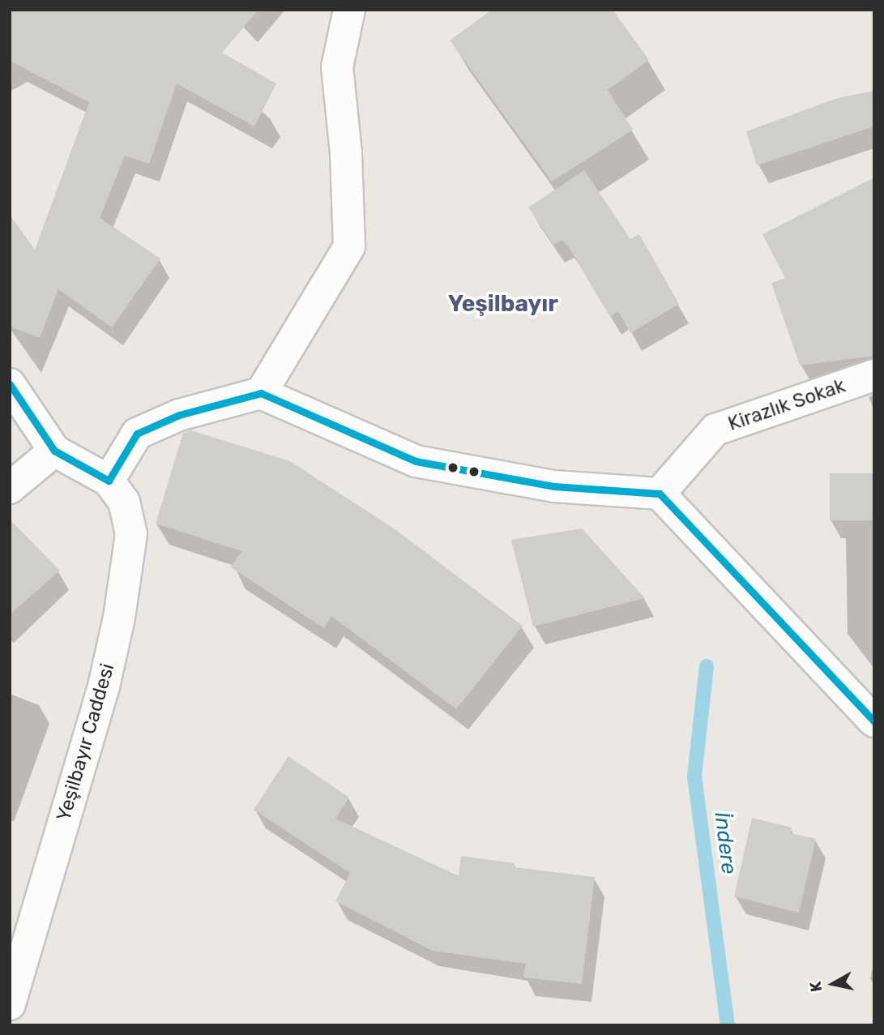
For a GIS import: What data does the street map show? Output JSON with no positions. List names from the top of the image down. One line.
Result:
{"streets":{"street":["Kirazlık Sokak","Yeşilbayır Caddesi"]},"districts":["Yeşilbayır"],"water":["İndere"],"north":"left"}
